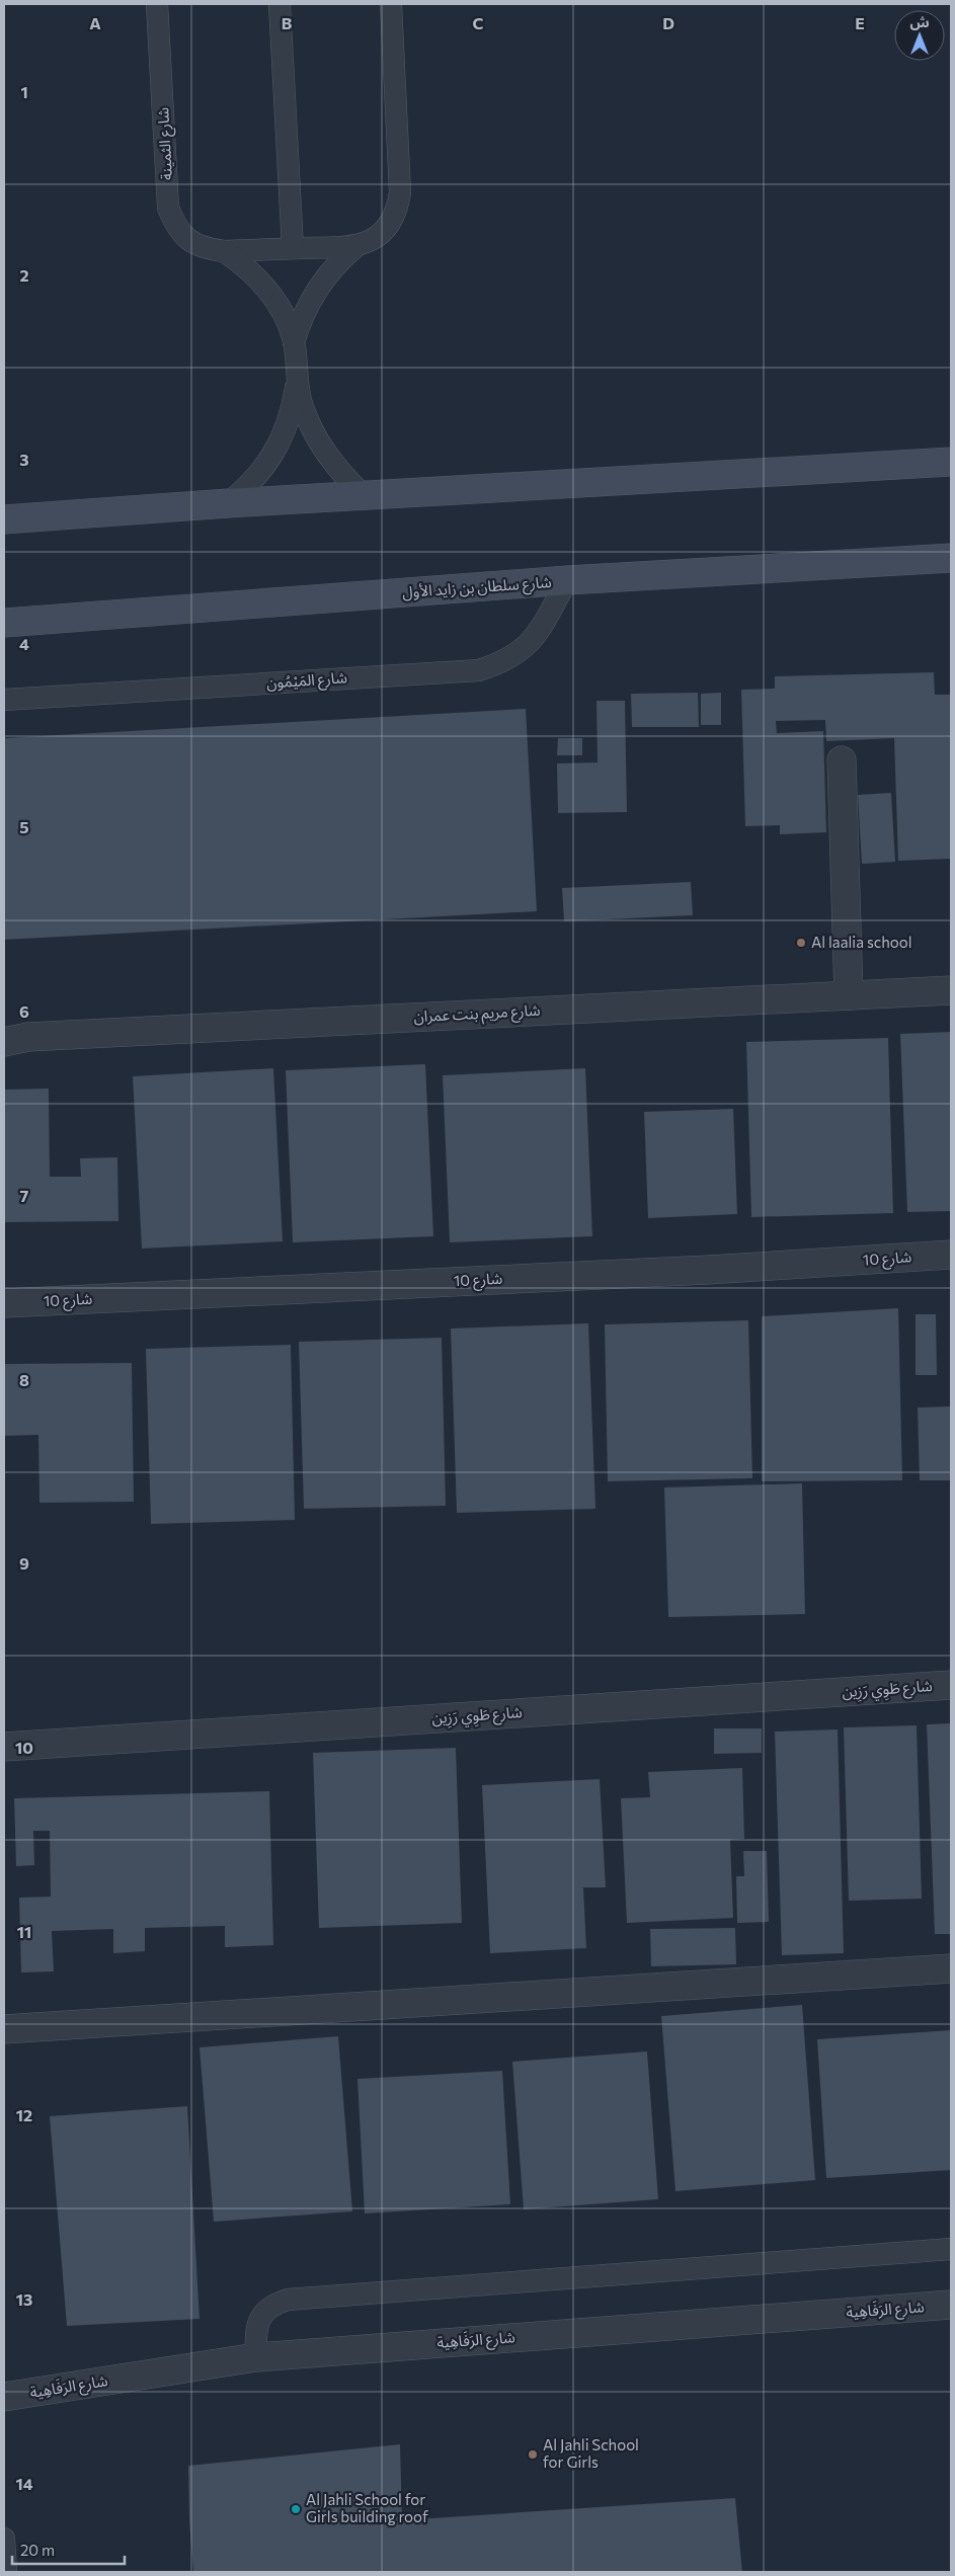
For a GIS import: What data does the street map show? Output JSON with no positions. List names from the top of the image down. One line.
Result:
{"streets":{"main road":["شارع سلطان بن زايد الأول"],"street":["شارع مريم بنت عمران","شارع 10","شارع طَوِي رَزِين","شارع الرَفَاهِية"],"lane":["شارع الثمينة","شارع المَيْمُون"]},"crossings":[["شارع سلطان بن زايد الأول","شارع المَيْمُون"]],"places":["Al laalia school","Al Jahli School for Girls","Al Jahli School for Girls building roof"],"scale_bar":"20 m","north":"top","grid":{"columns":["A","B","C","D","E"],"rows":["1","2","3","4","5","6","7","8","9","10","11","12","13","14"]}}
